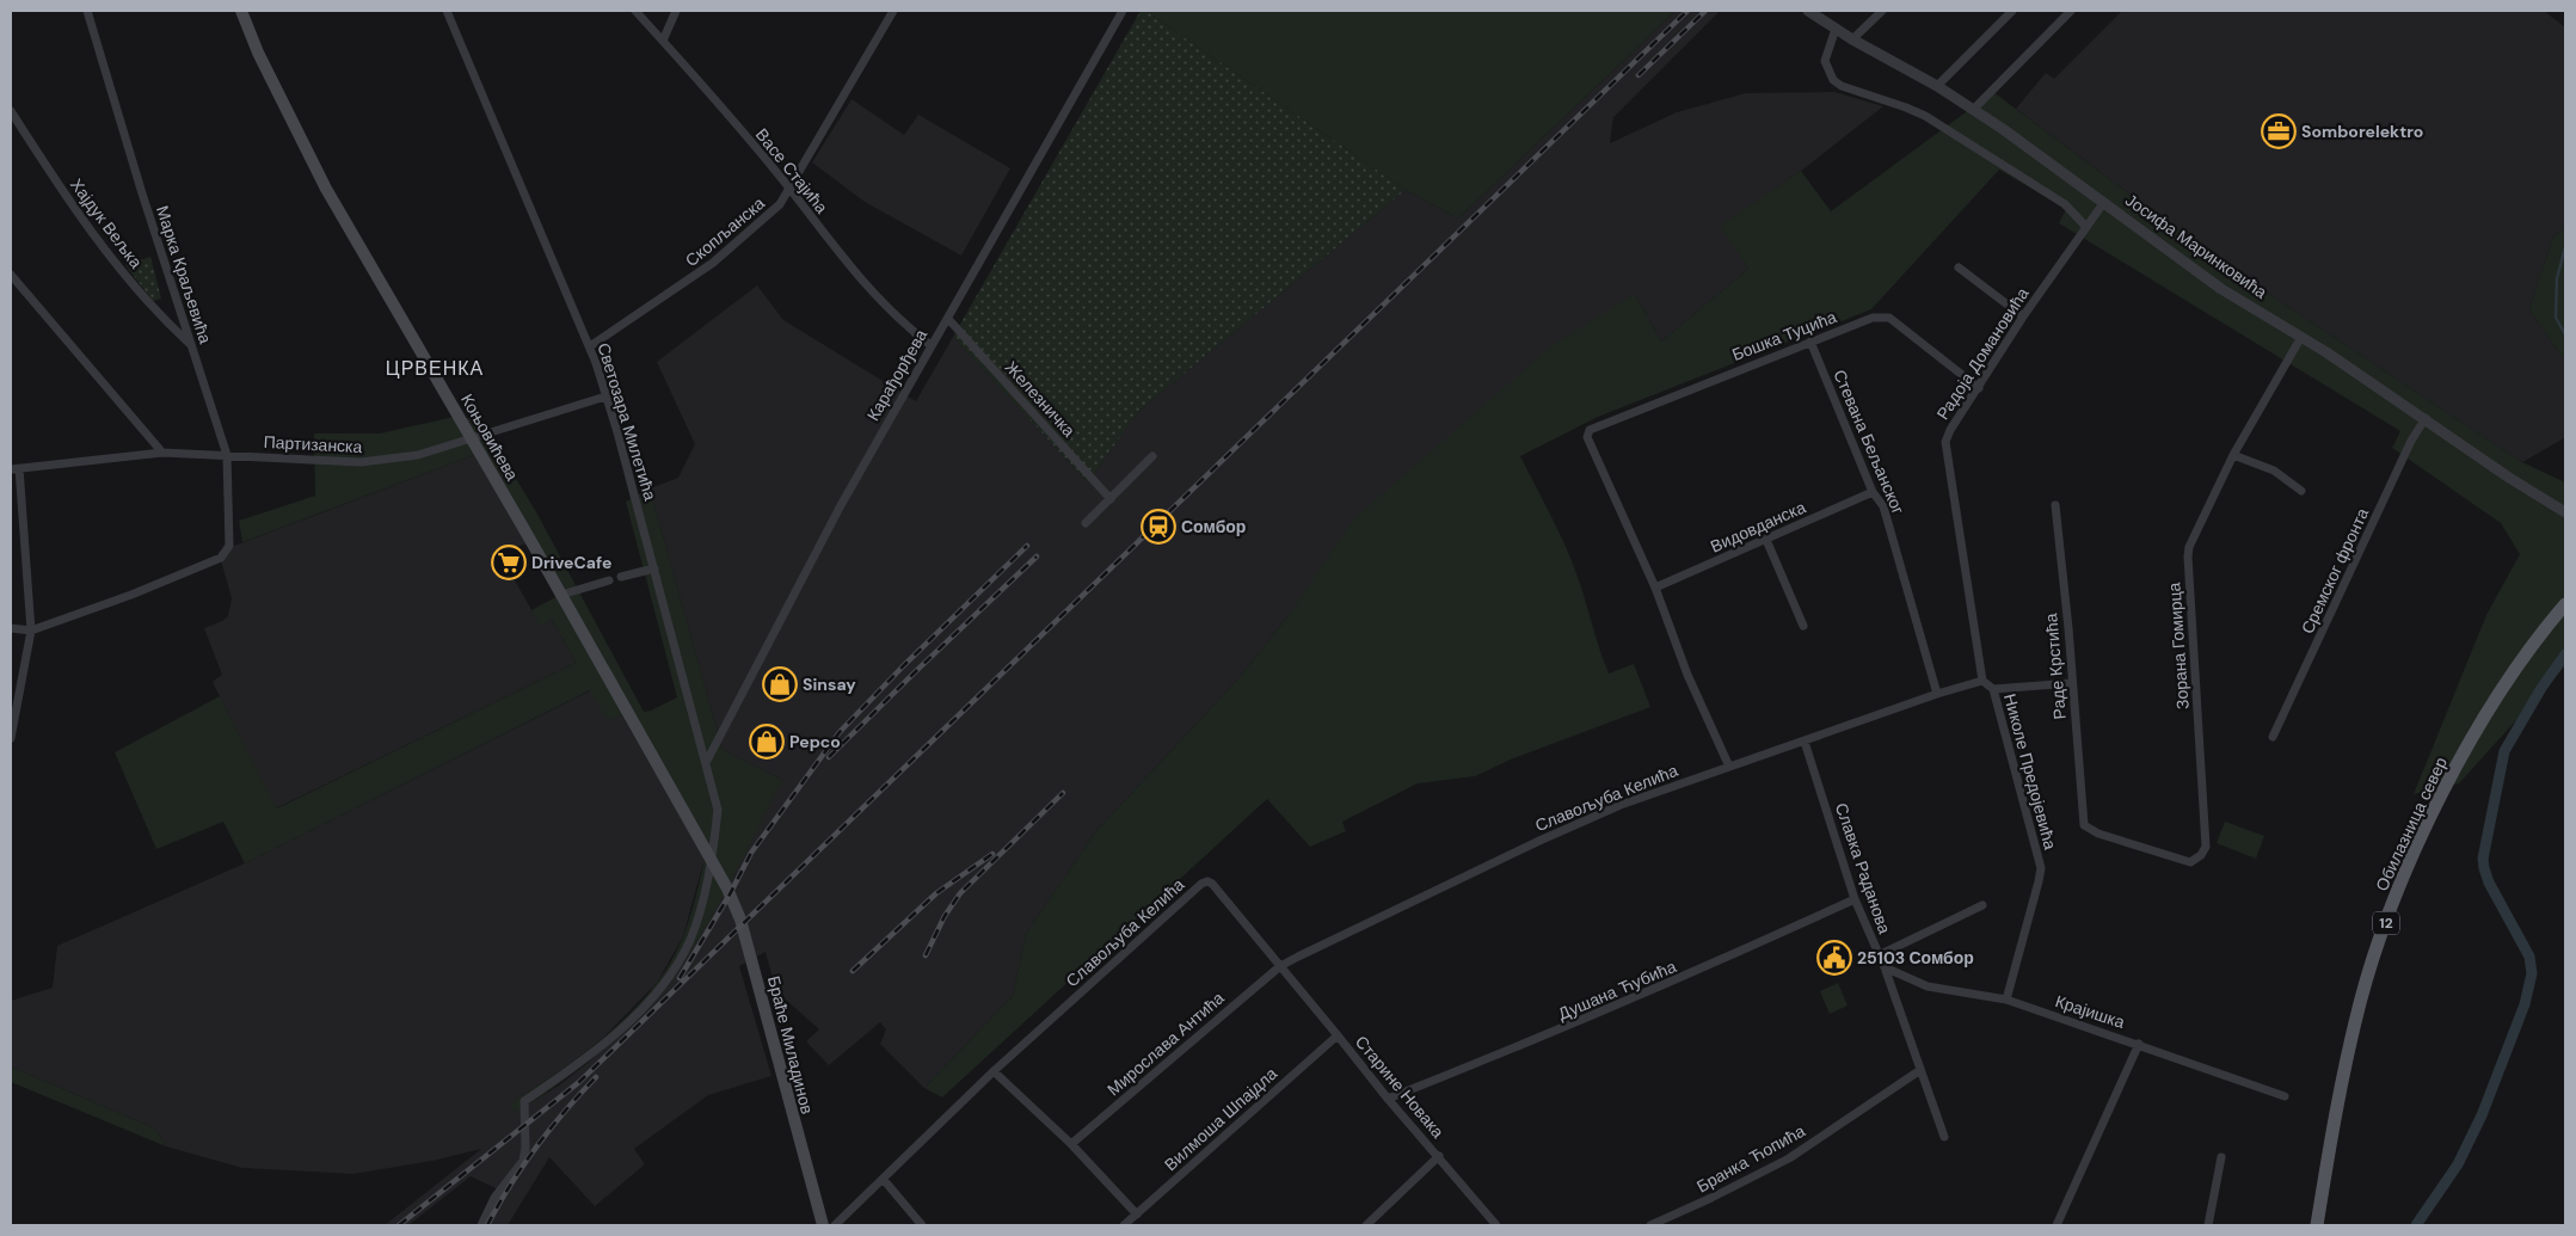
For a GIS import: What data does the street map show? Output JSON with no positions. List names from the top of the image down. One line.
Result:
{"streets":{"main road":["Коњовићева","Обилазница север","12","Браће Миладинов"],"street":["Васе Стајића","Хајдук Вељка","Скопљанска","Јосифа Маринковића","Марка Краљевића","Бошка Туцића","Радоја Домановића","Карађорђева","Железничка","Светозара Милетића","Стевана Бељанског","Партизанска","Видовданска","Сремског фронта","Зорана Гомирца","Раде Крстића","Николе Предојевића","Славољуба Келића","Славка Раданова","Душана Ћубића","Крајишка","Мирослава Антића","Старине Новака","Вилмоша Шпајдла","Бранка Ћопића"]},"crossings":[["Васе Стајића","Скопљанска"],["Васе Стајића","Карађорђева"],["Хајдук Вељка","Марка Краљевића"],["Скопљанска","Светозара Милетића"],["Јосифа Маринковића","Радоја Домановића"],["Јосифа Маринковића","Сремског фронта"],["Јосифа Маринковића","Зорана Гомирца"],["Марка Краљевића","Партизанска"],["Бошка Туцића","Радоја Домановића"],["Бошка Туцића","Стевана Бељанског"],["Бошка Туцића","Видовданска"],["Карађорђева","Железничка"],["Карађорђева","Светозара Милетића"],["Светозара Милетића","Коњовићева"],["Светозара Милетића","Партизанска"],["Коњовићева","Партизанска"],["Коњовићева","Браће Миладинов"],["Стевана Бељанског","Видовданска"],["Зорана Гомирца","Раде Крстића"],["Николе Предојевића","Крајишка"],["Славољуба Келића","Мирослава Антића"],["Славољуба Келића","Старине Новака"],["Славка Раданова","Душана Ћубића"],["Славка Раданова","Крајишка"],["Славка Раданова","Бранка Ћопића"],["Душана Ћубића","Старине Новака"],["Мирослава Антића","Старине Новака"],["Старине Новака","Вилмоша Шпајдла"]],"districts":["ЦРВЕНКА"],"places":{"office":["Somborelektro"],"station":["Сомбор"],"supermarket":["DriveCafe"],"shop":["Sinsay","Pepco"],"public building":["25103 Сомбор"]}}
